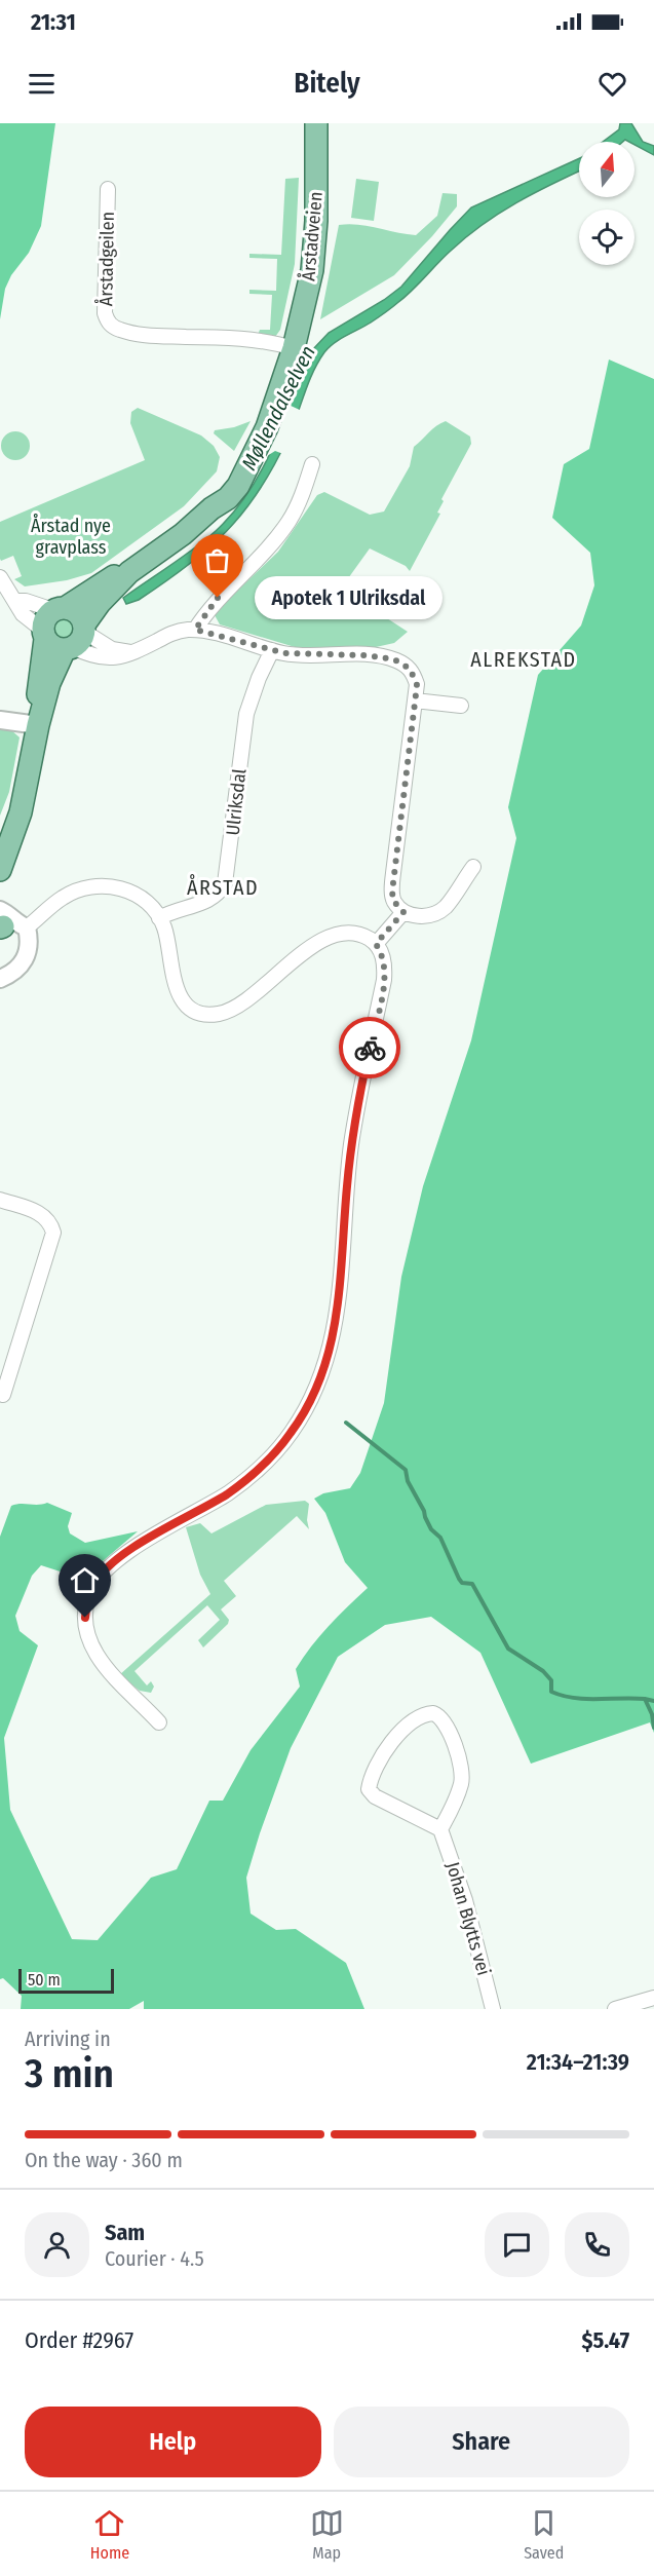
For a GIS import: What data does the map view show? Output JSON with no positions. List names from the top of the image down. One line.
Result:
{"streets":{"main road":["Årstadveien"],"street":["Årstadgeilen","Ulriksdal","Johan Blytts vei"]},"crossings":[["Årstadveien","Årstadgeilen"]],"districts":["ALREKSTAD","ÅRSTAD"],"water":["Møllendalselven"],"parks":["Årstad nye gravplass"],"places":["Apotek 1 Ulriksdal"],"scale_bar":"50 m","north":"top","page":{"status":"21:31","header":"Bitely","bubble":"Apotek 1 Ulriksdal","scale":"50 m","heading":["3 min","Arriving in","21:34–21:39"],"panel":["Sam","Courier · 4.5","Order #2967","$5.47"],"bar":"On the way · 360 m","buttons":["Help","Share"],"tabs":["Home","Map","Saved"]}}
